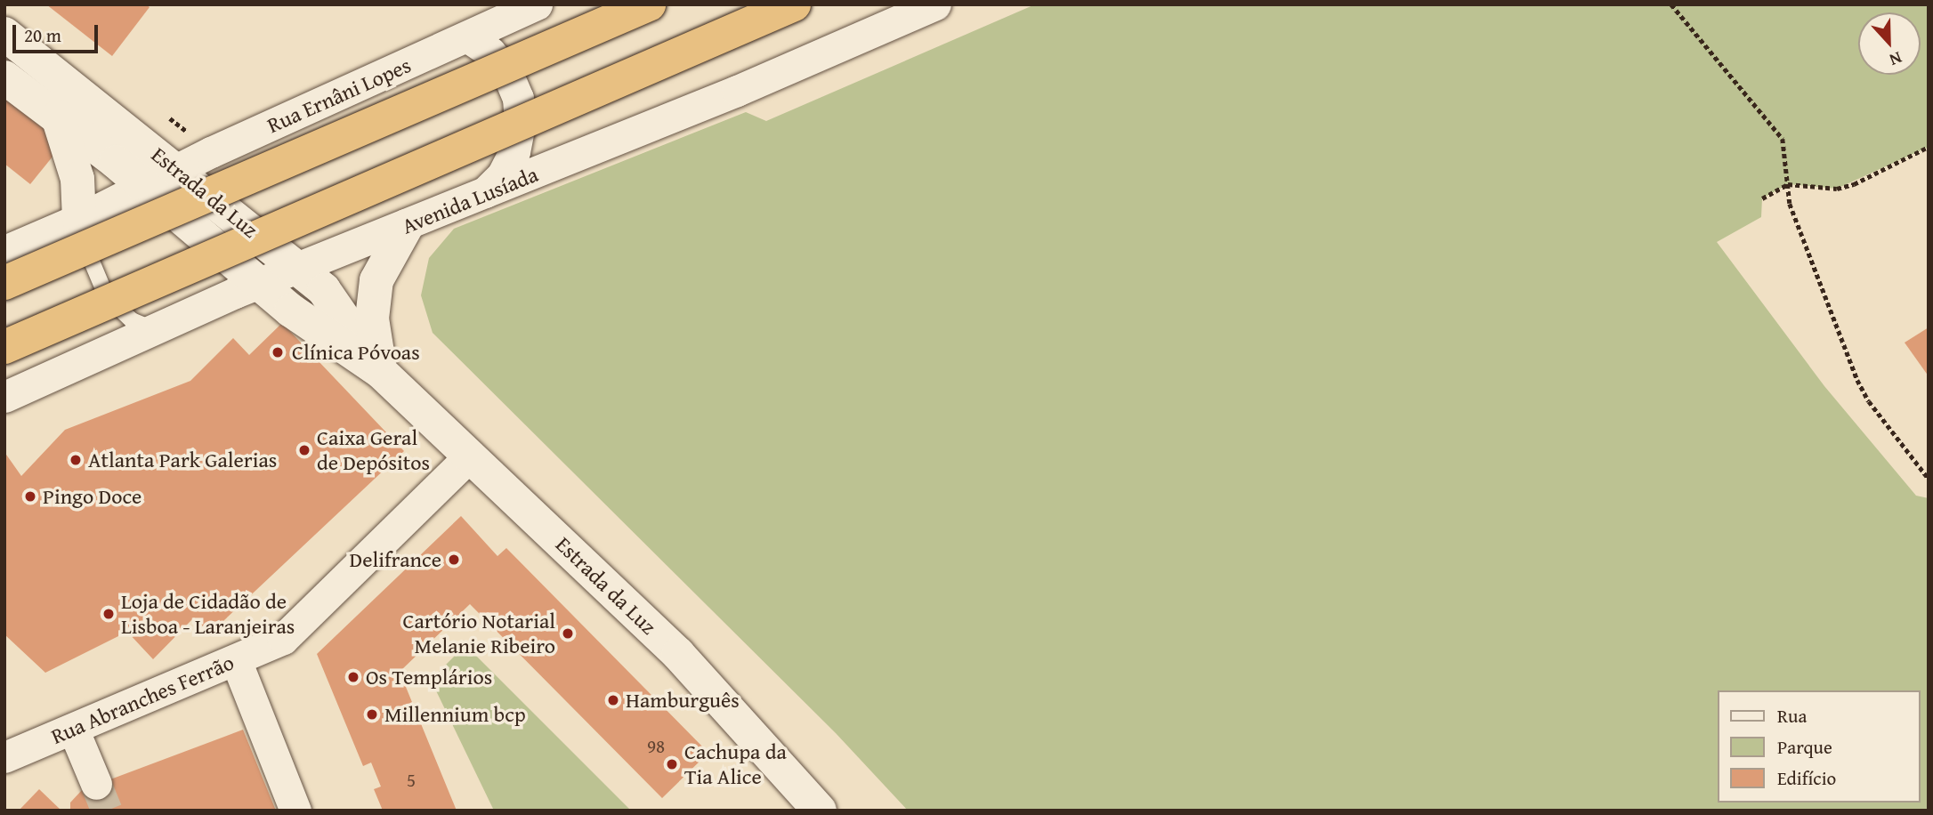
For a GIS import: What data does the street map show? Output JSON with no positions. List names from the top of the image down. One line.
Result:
{"streets":{"main road":["Estrada da Luz"],"street":["Rua Ernâni Lopes","Avenida Lusíada","Rua Abranches Ferrão"]},"crossings":[["Rua Ernâni Lopes","Estrada da Luz"],["Estrada da Luz","Avenida Lusíada"],["Estrada da Luz","Rua Abranches Ferrão"]],"places":["Clínica Póvoas","Caixa Geral de Depósitos","Atlanta Park Galerias","Pingo Doce","Delifrance","Loja de Cidadão de Lisboa - Laranjeiras","Cartório Notarial Melanie Ribeiro","Os Templários","Hamburguês","Millennium bcp","Cachupa da Tia Alice"],"house_numbers":["98","5"],"legend":["Rua","Parque","Edifício"],"scale_bar":"20 m","north":"bottom"}
